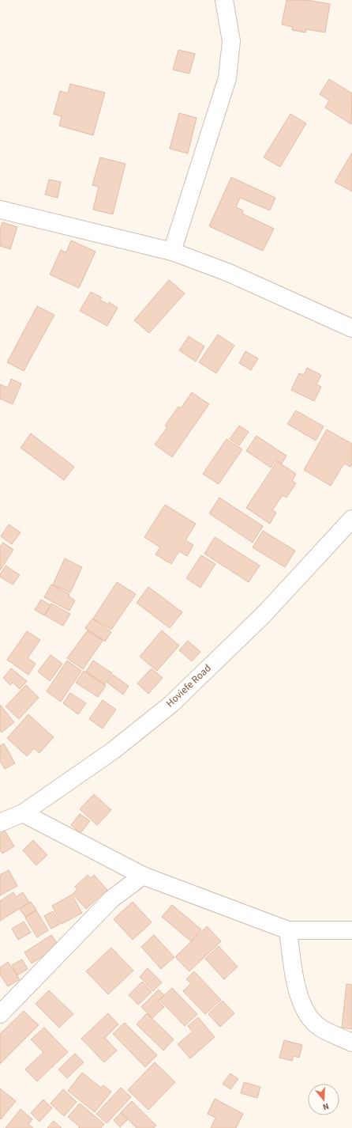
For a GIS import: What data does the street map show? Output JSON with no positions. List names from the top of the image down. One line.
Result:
{"streets":{"street":["Hoviefe Road"]},"north":"bottom"}
